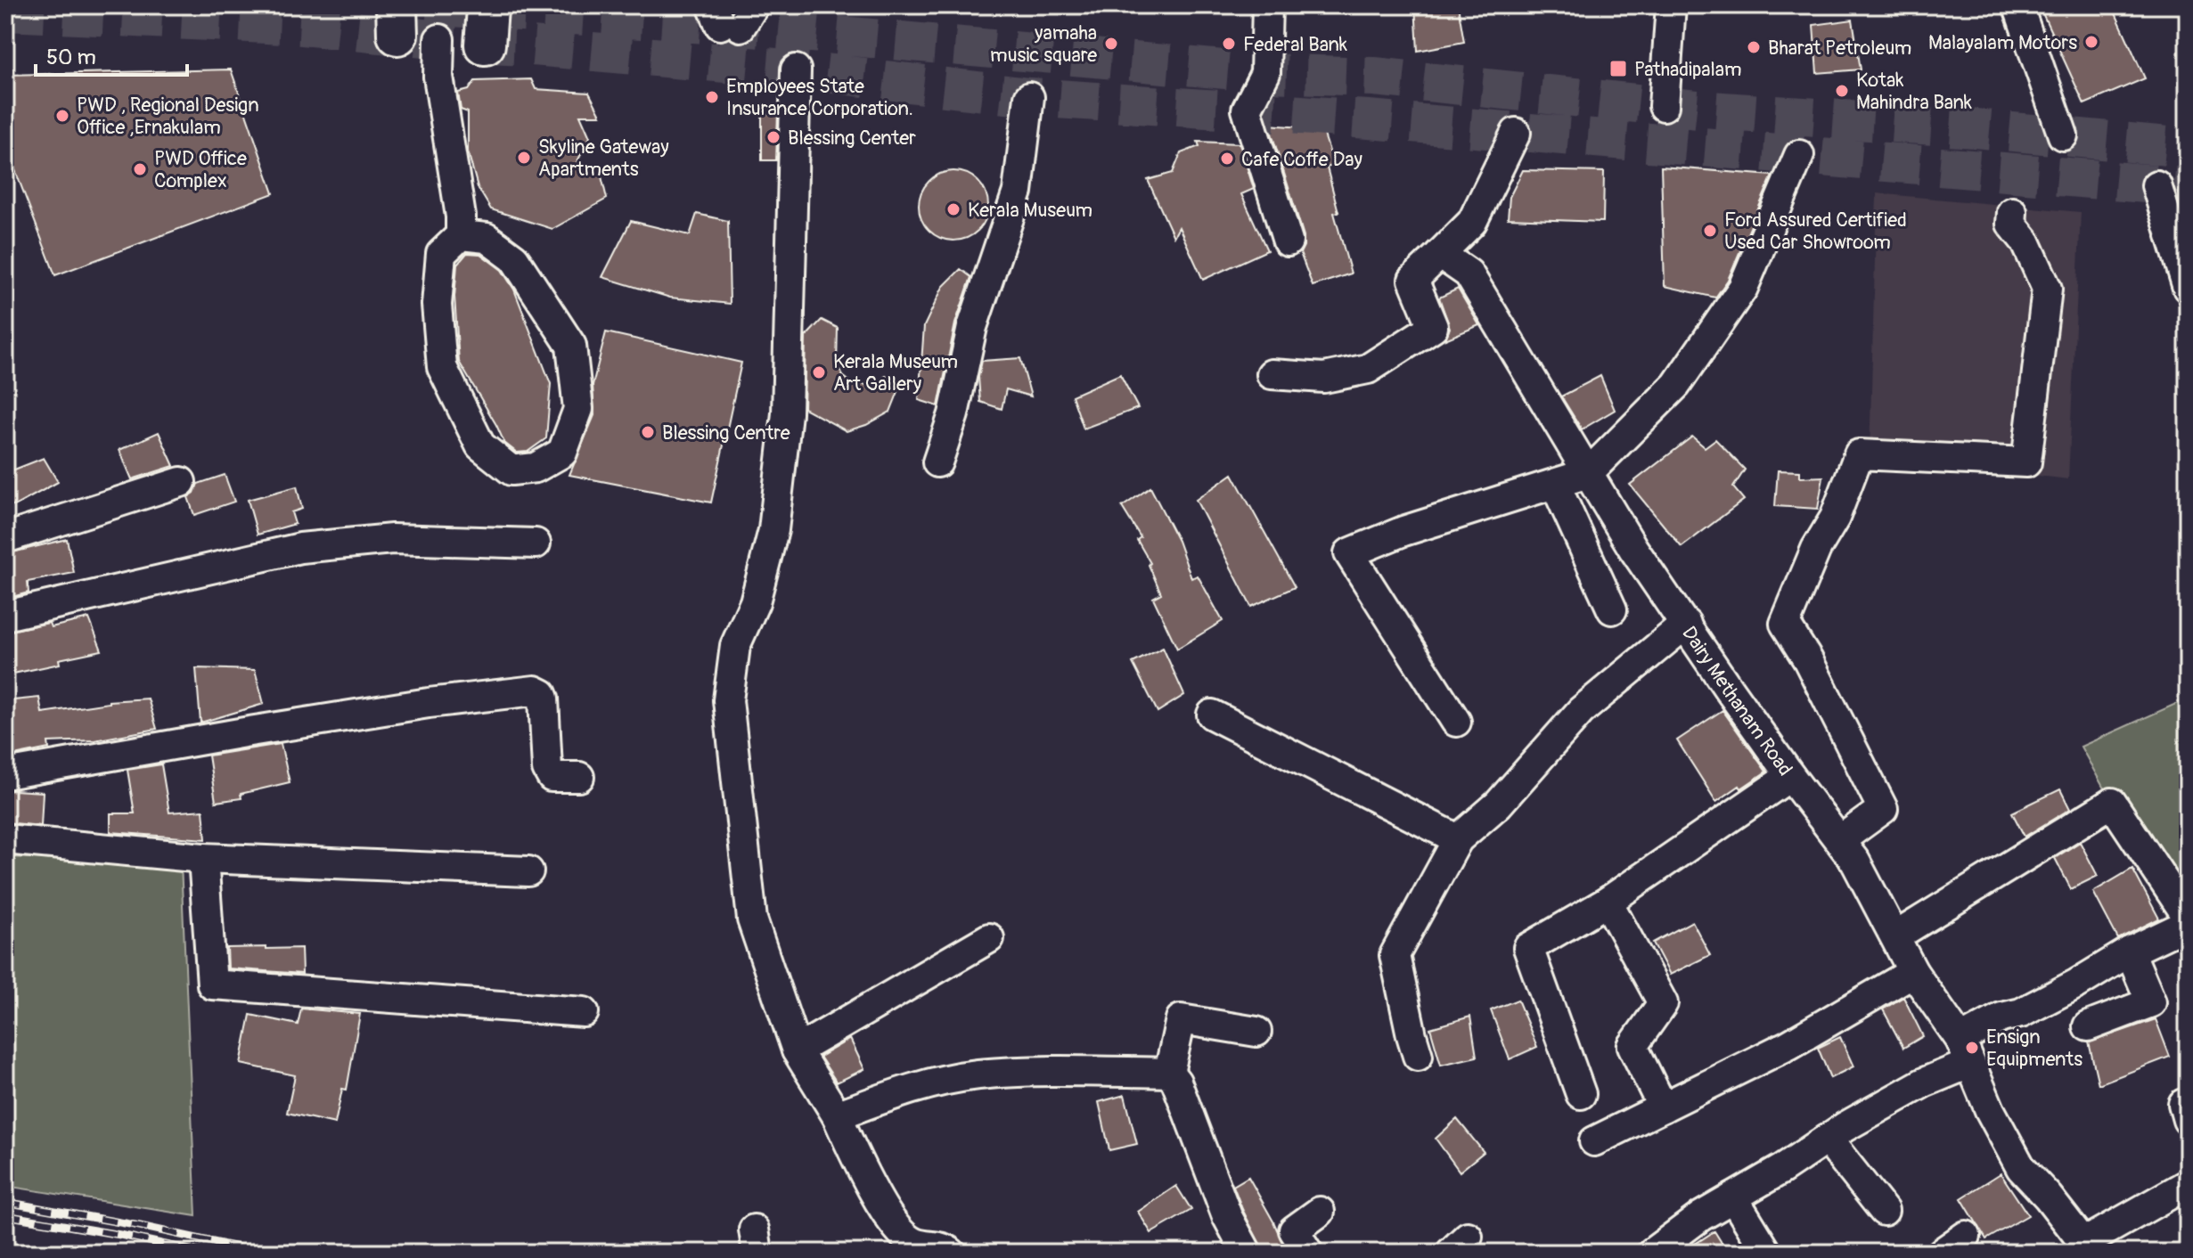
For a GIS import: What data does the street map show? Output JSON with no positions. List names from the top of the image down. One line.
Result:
{"streets":{"street":["Dairy Methanam Road"]},"places":{"other":["Malayalam Motors","yamaha music square","Federal Bank","Bharat Petroleum","Kotak Mahindra Bank","Employees State Insurance Corporation.","PWD , Regional Design Office ,Ernakulam","Blessing Center","Skyline Gateway Apartments","Cafe Coffe Day","PWD Office Complex","Kerala Museum","Ford Assured Certified Used Car Showroom","Kerala Museum Art Gallery","Blessing Centre","Ensign Equipments"],"transit":["Pathadipalam"]},"scale_bar":"50 m"}
